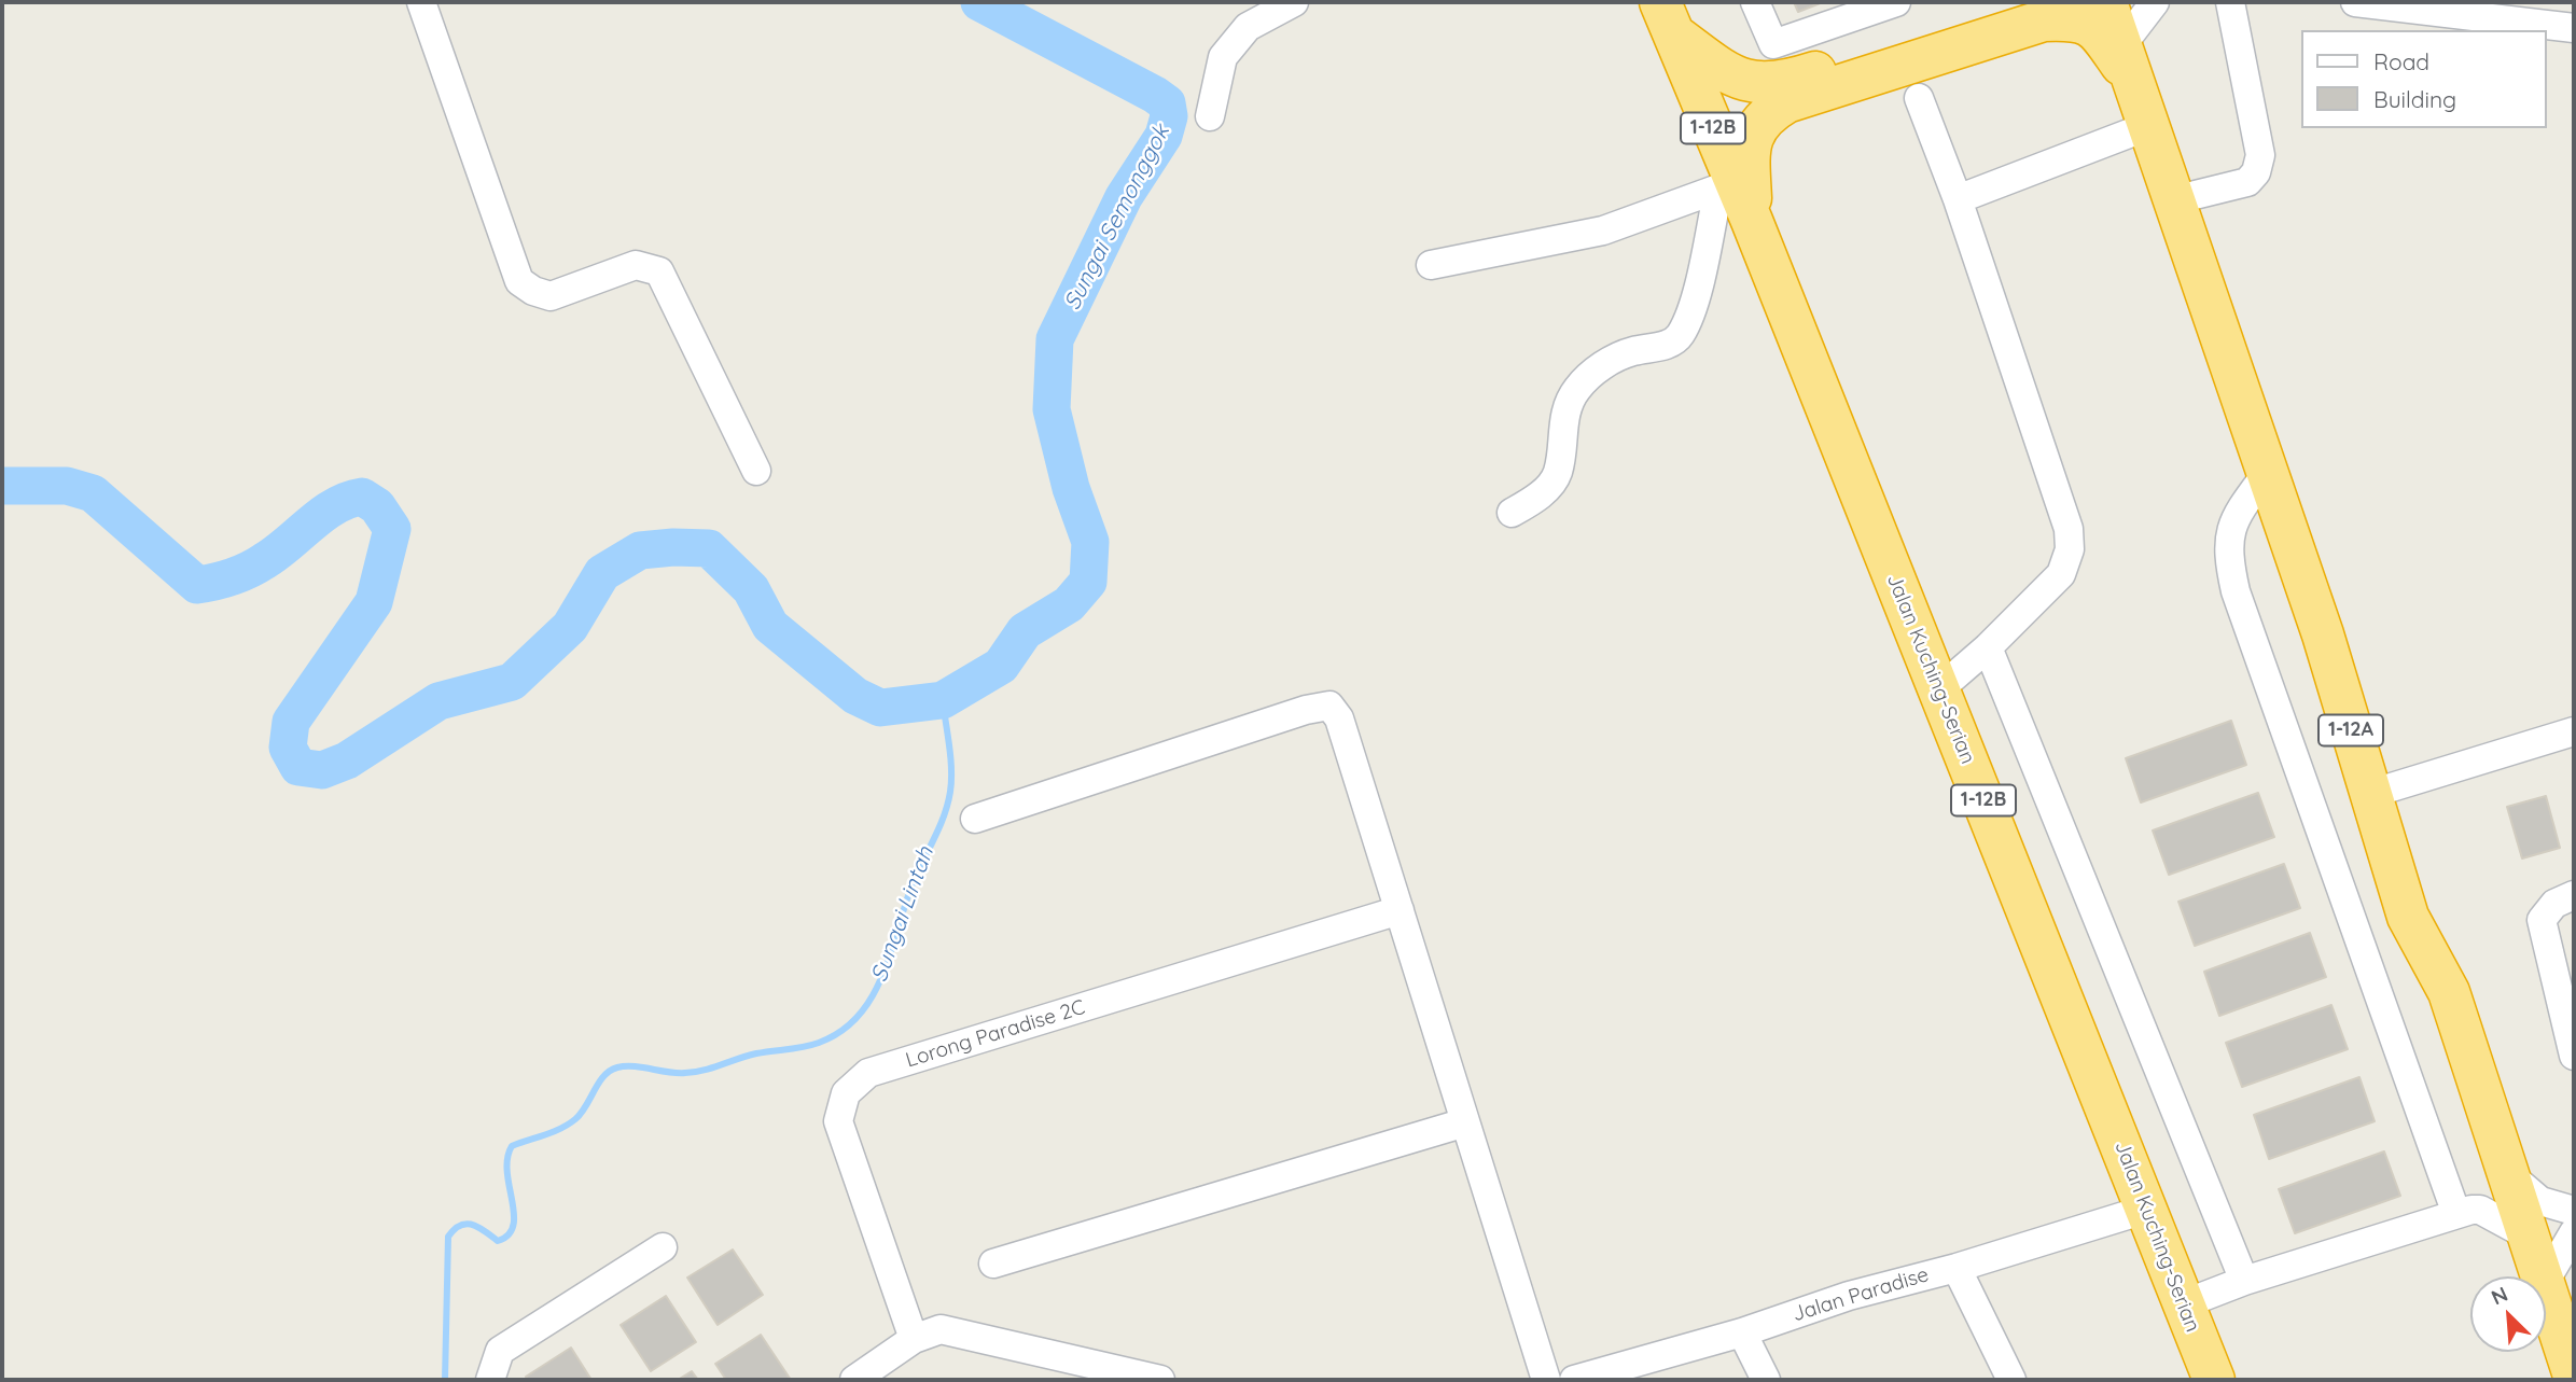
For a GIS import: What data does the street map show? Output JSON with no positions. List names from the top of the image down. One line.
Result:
{"streets":{"highway":["1-12B","Jalan Kuching-Serian","1-12A"],"street":["Lorong Paradise 2C","Jalan Paradise"]},"crossings":[["Jalan Kuching-Serian","Jalan Paradise"]],"water":["Sungai Semonggok","Sungai Lintah"],"legend":["Road","Building"],"north":"top left"}
